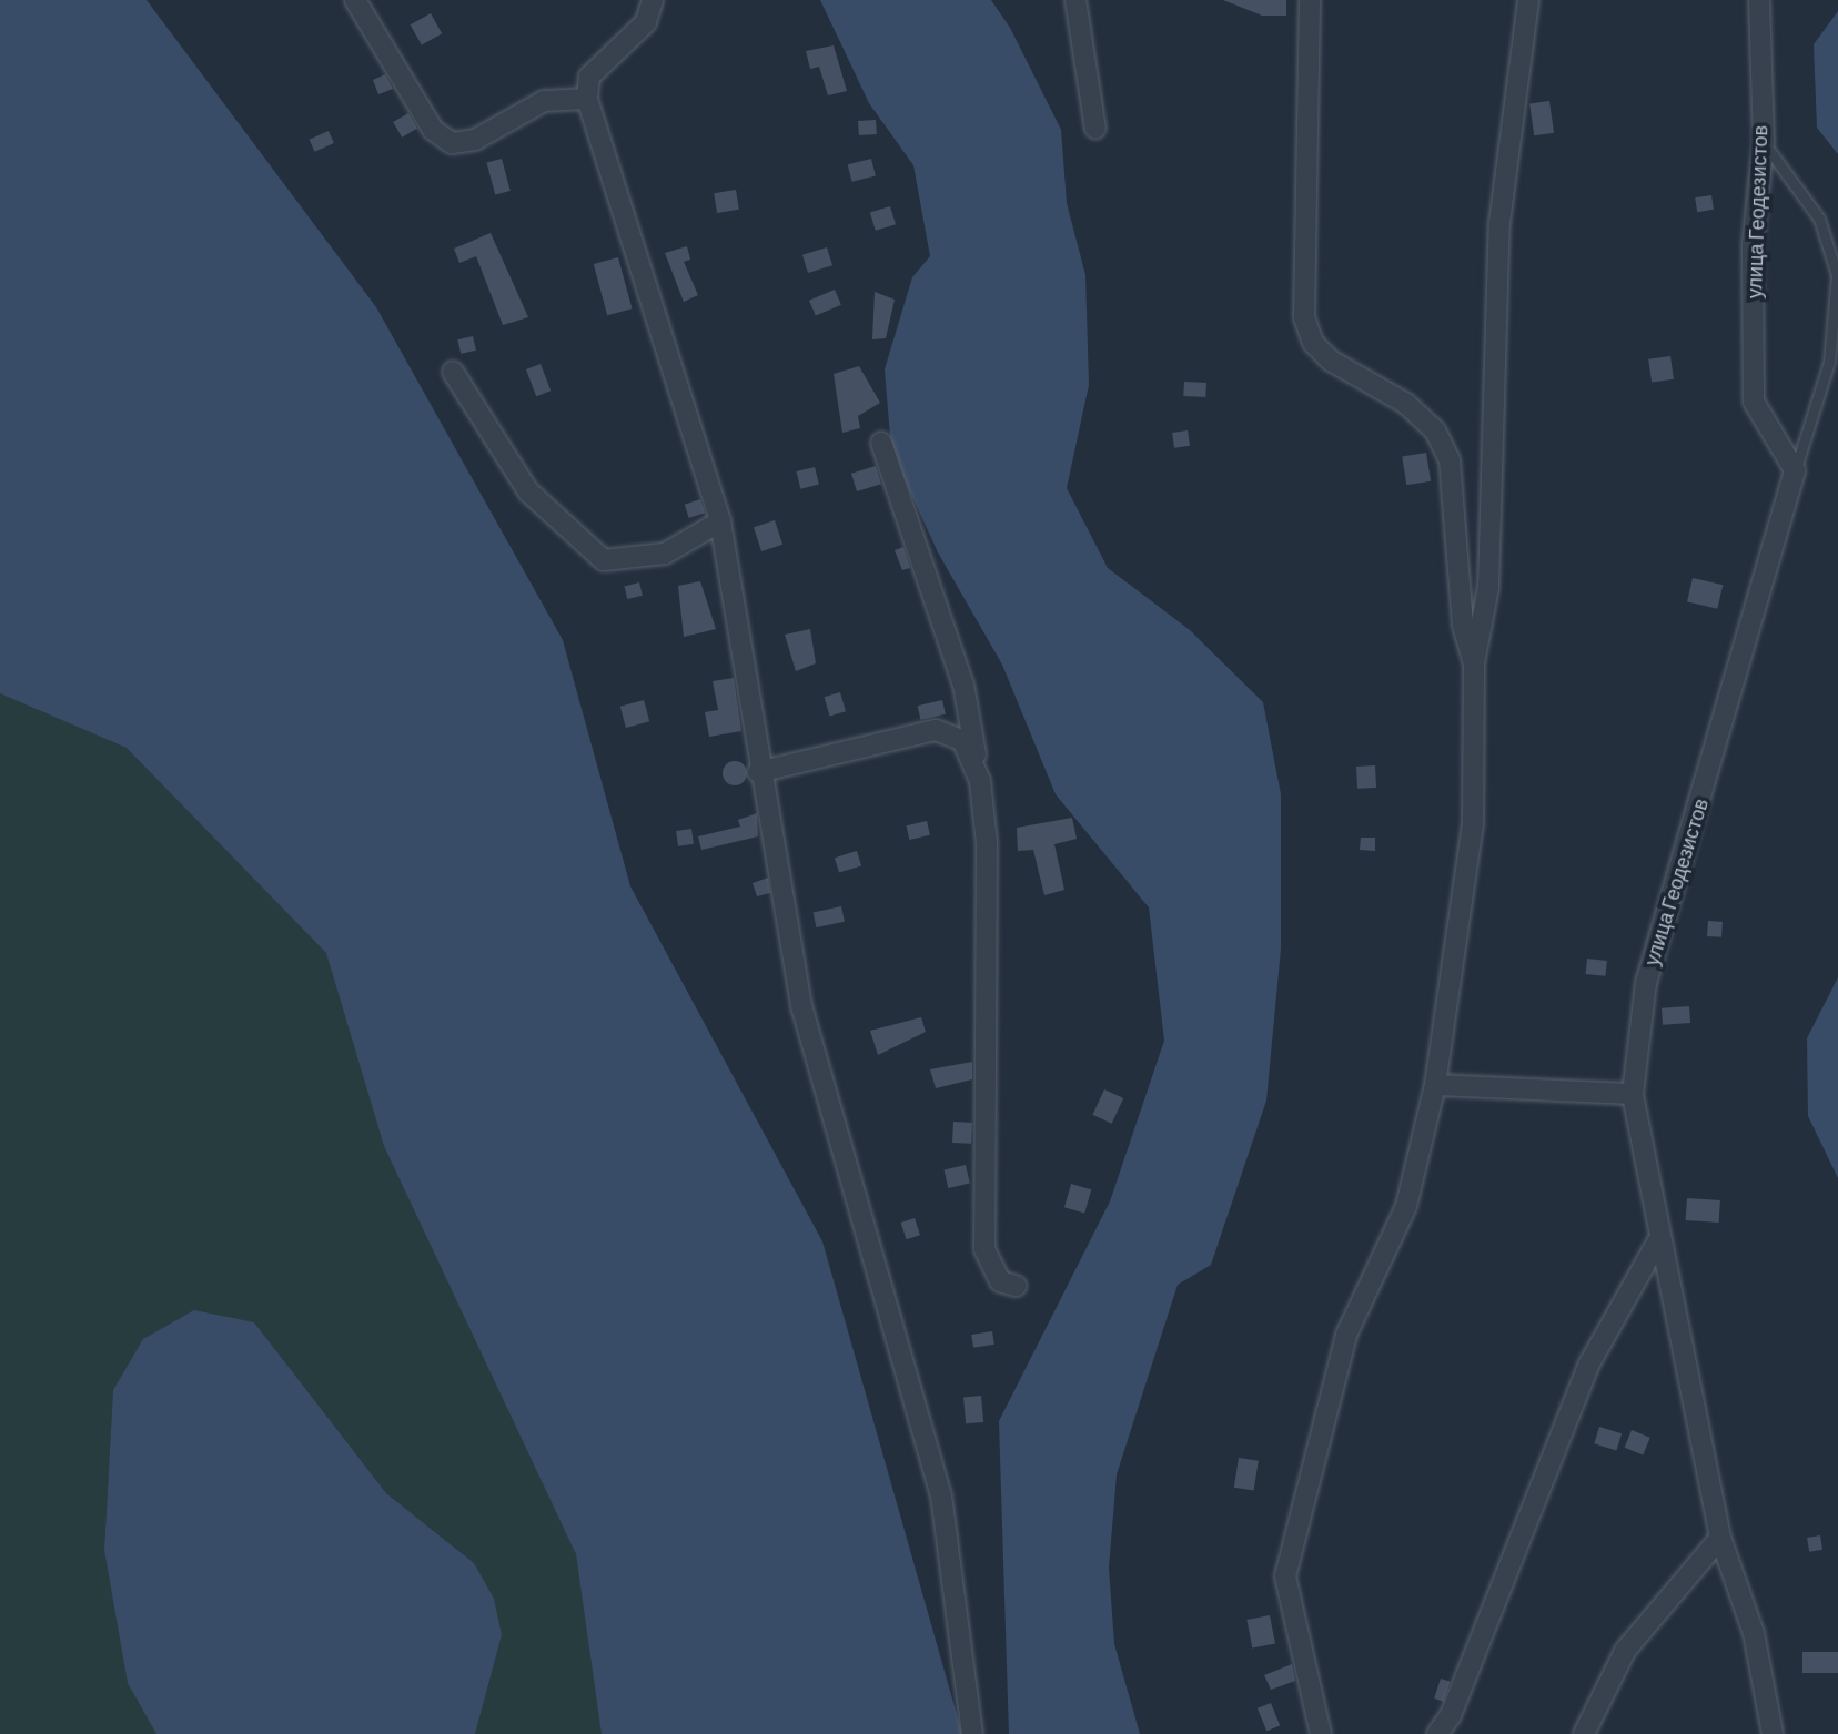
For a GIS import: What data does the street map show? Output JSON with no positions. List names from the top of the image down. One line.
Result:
{"streets":{"street":["улица Геодезистов"]}}
